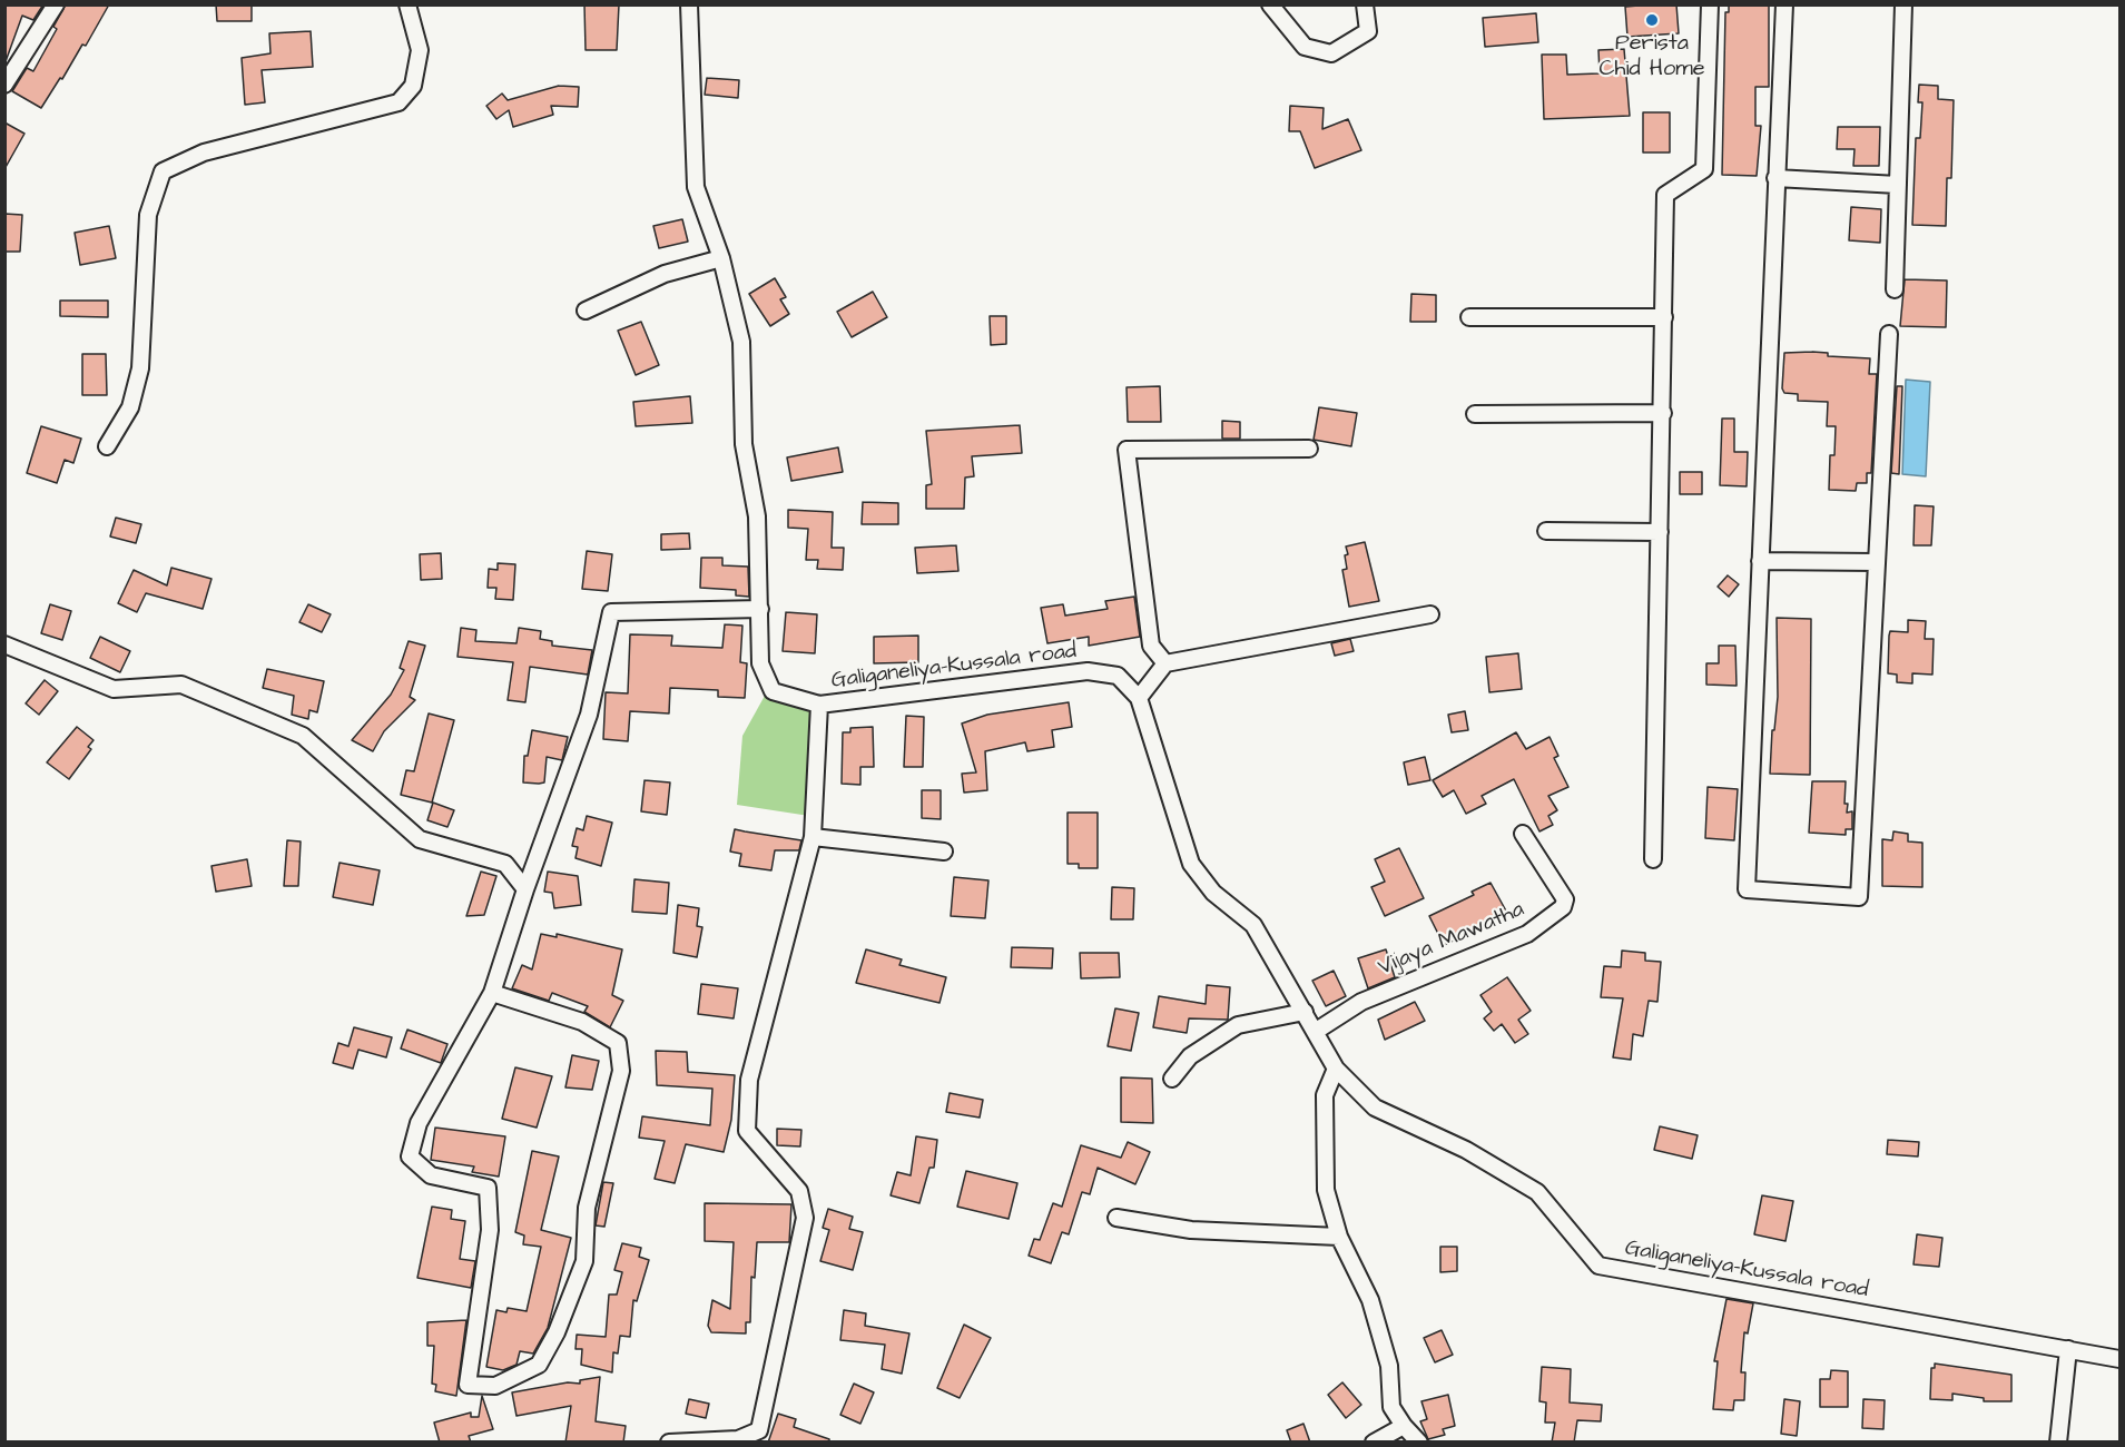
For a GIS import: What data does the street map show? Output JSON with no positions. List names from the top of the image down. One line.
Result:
{"streets":{"street":["Galiganeliya-Kussala road","Vijaya Mawatha"]},"crossings":[["Galiganeliya-Kussala road","Vijaya Mawatha"]],"places":["Perista Chid Home"]}
